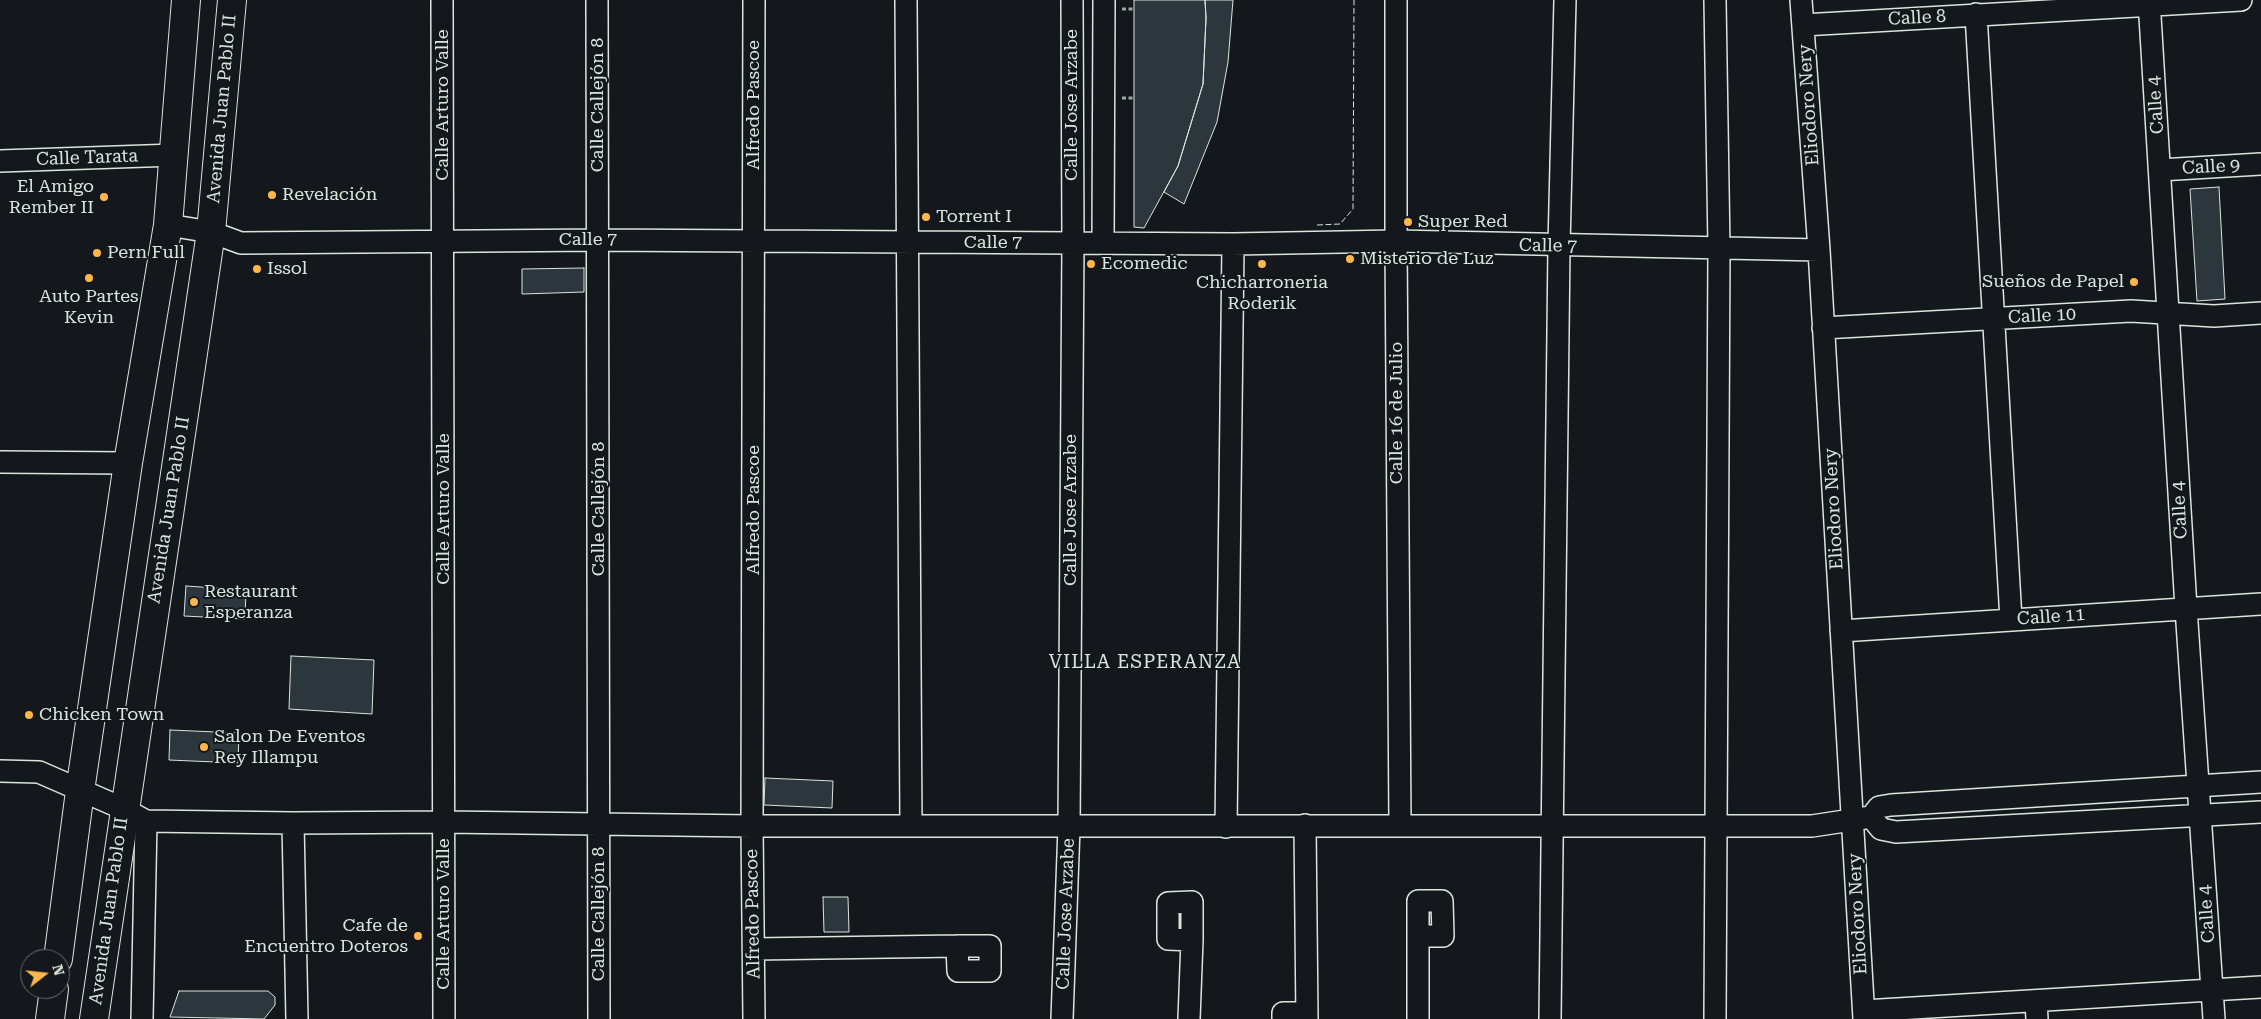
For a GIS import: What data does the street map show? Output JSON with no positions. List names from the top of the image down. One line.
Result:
{"streets":{"highway":["Avenida Juan Pablo II"],"street":["Calle 8","Calle Arturo Valle","Calle Callejón 8","Alfredo Pascoe","Calle Jose Arzabe","Eliodoro Nery","Calle 4","Calle Tarata","Calle 9","Calle 7","Calle 10","Calle 16 de Julio","Calle 11"]},"crossings":[["Calle 8","Eliodoro Nery"],["Calle 8","Calle 4"],["Calle Arturo Valle","Calle 7"],["Calle Callejón 8","Calle 7"],["Alfredo Pascoe","Calle 7"],["Calle Jose Arzabe","Calle 7"],["Eliodoro Nery","Calle 7"],["Eliodoro Nery","Calle 10"],["Eliodoro Nery","Calle 11"],["Calle 4","Calle 9"],["Calle 4","Calle 10"],["Calle 4","Calle 11"],["Avenida Juan Pablo II","Calle 7"],["Calle 7","Calle 16 de Julio"]],"districts":["VILLA ESPERANZA"],"places":["Revelación","El Amigo Rember II","Torrent I","Super Red","Pern Full","Misterio de Luz","Ecomedic","Chicharroneria Roderik","Issol","Auto Partes Kevin","Sueños de Papel","Restaurant Esperanza","Chicken Town","Salon De Eventos Rey Illampu","Cafe de Encuentro Doteros"],"north":"right"}
